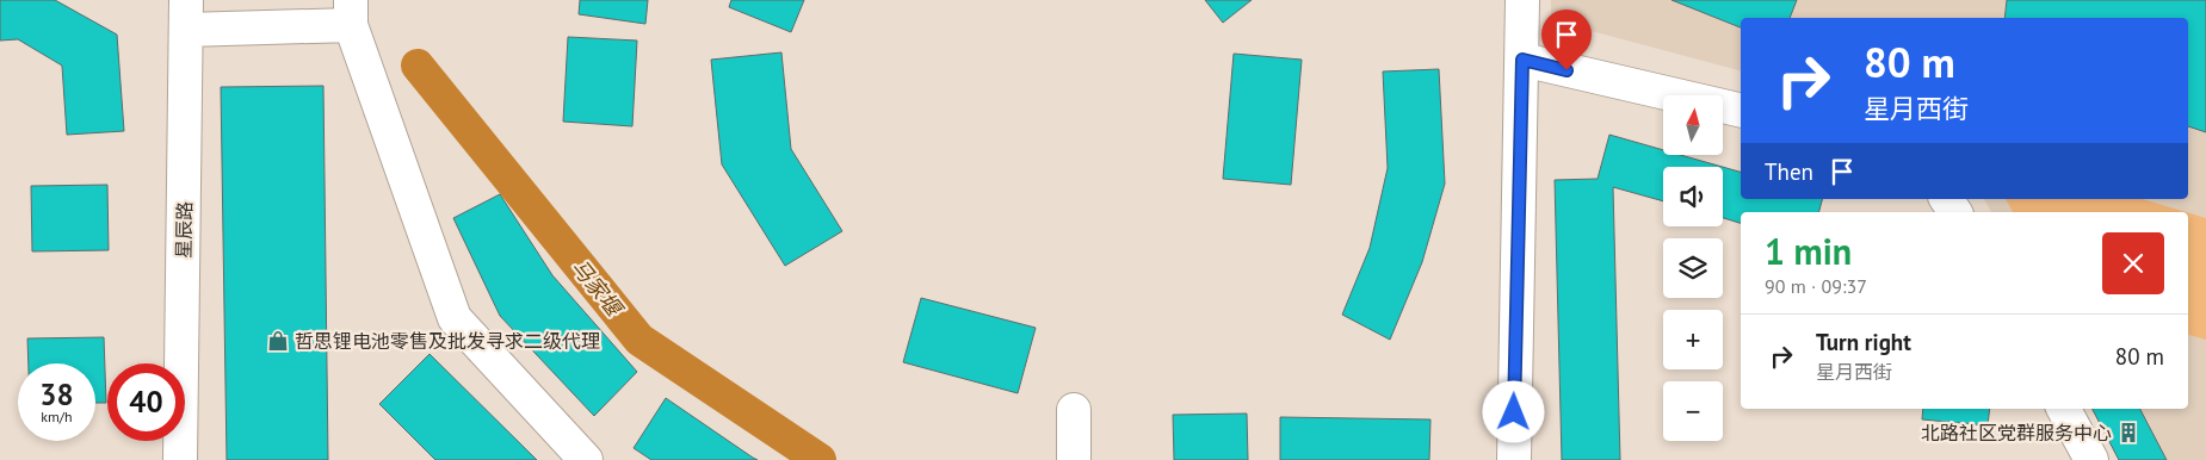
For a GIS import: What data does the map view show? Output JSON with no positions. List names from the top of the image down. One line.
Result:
{"streets":{"street":["星辰路"]},"water":["马家堰"],"places":{"shop":["哲思锂电池零售及批发寻求二级代理"],"building":["北路社区党群服务中心"]},"north":"top","page":{"turn":["80 m","星月西街"],"map_buttons":["+","−"],"then":"Then","heading":["1 min","90 m · 09:37"],"list":[{"name":"Turn right","note":"星月西街","value":"80 m"}],"speed":"38 km/h","limit":"40"}}
